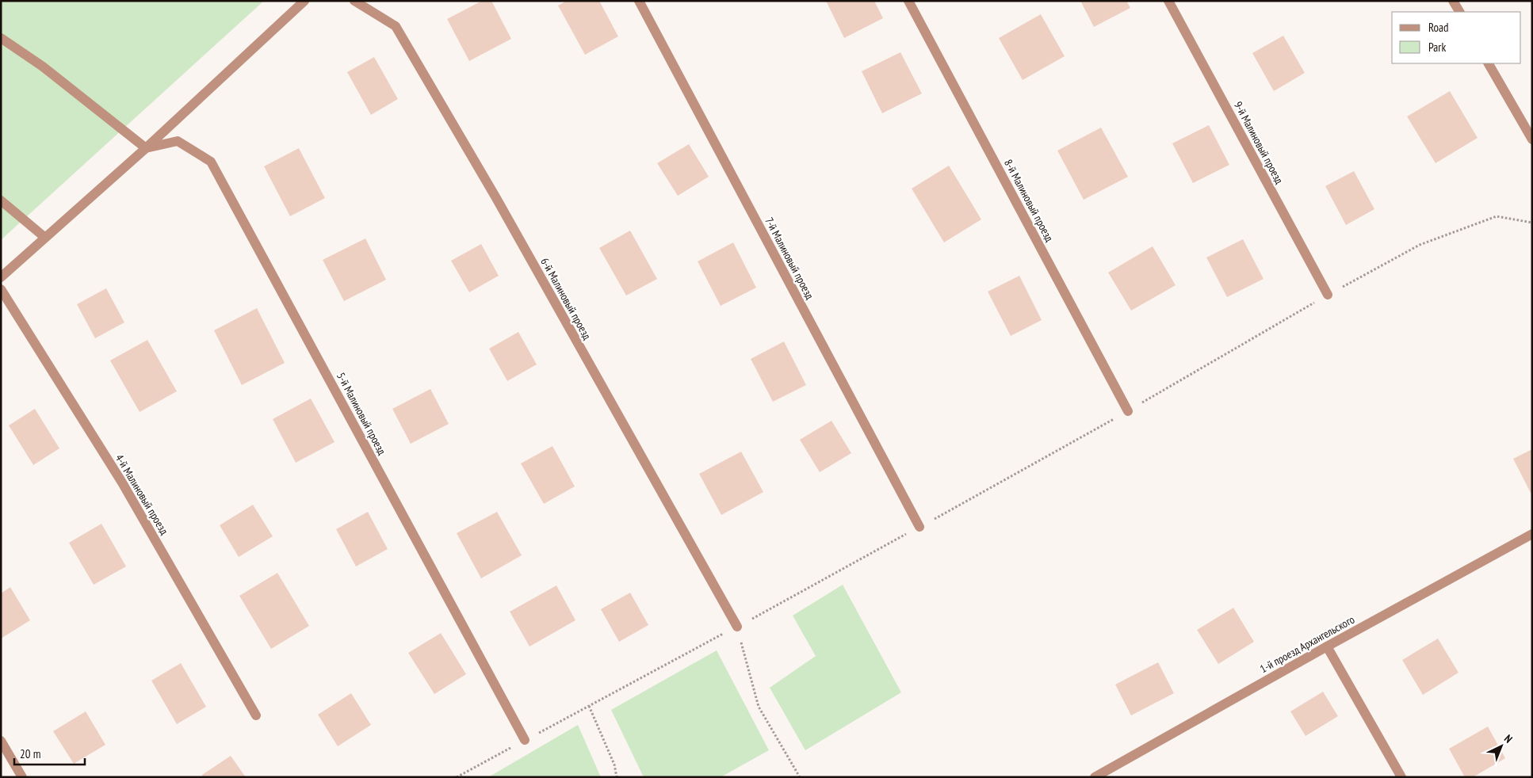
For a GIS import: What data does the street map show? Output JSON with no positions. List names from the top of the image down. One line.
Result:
{"streets":{"street":["9-й Малиновый проезд","8-й Малиновый проезд","7-й Малиновый проезд","6-й Малиновый проезд","5-й Малиновый проезд","4-й Малиновый проезд","1-й проезд Архангельского"]},"legend":["Road","Park"],"scale_bar":"20 m","north":"top right"}
